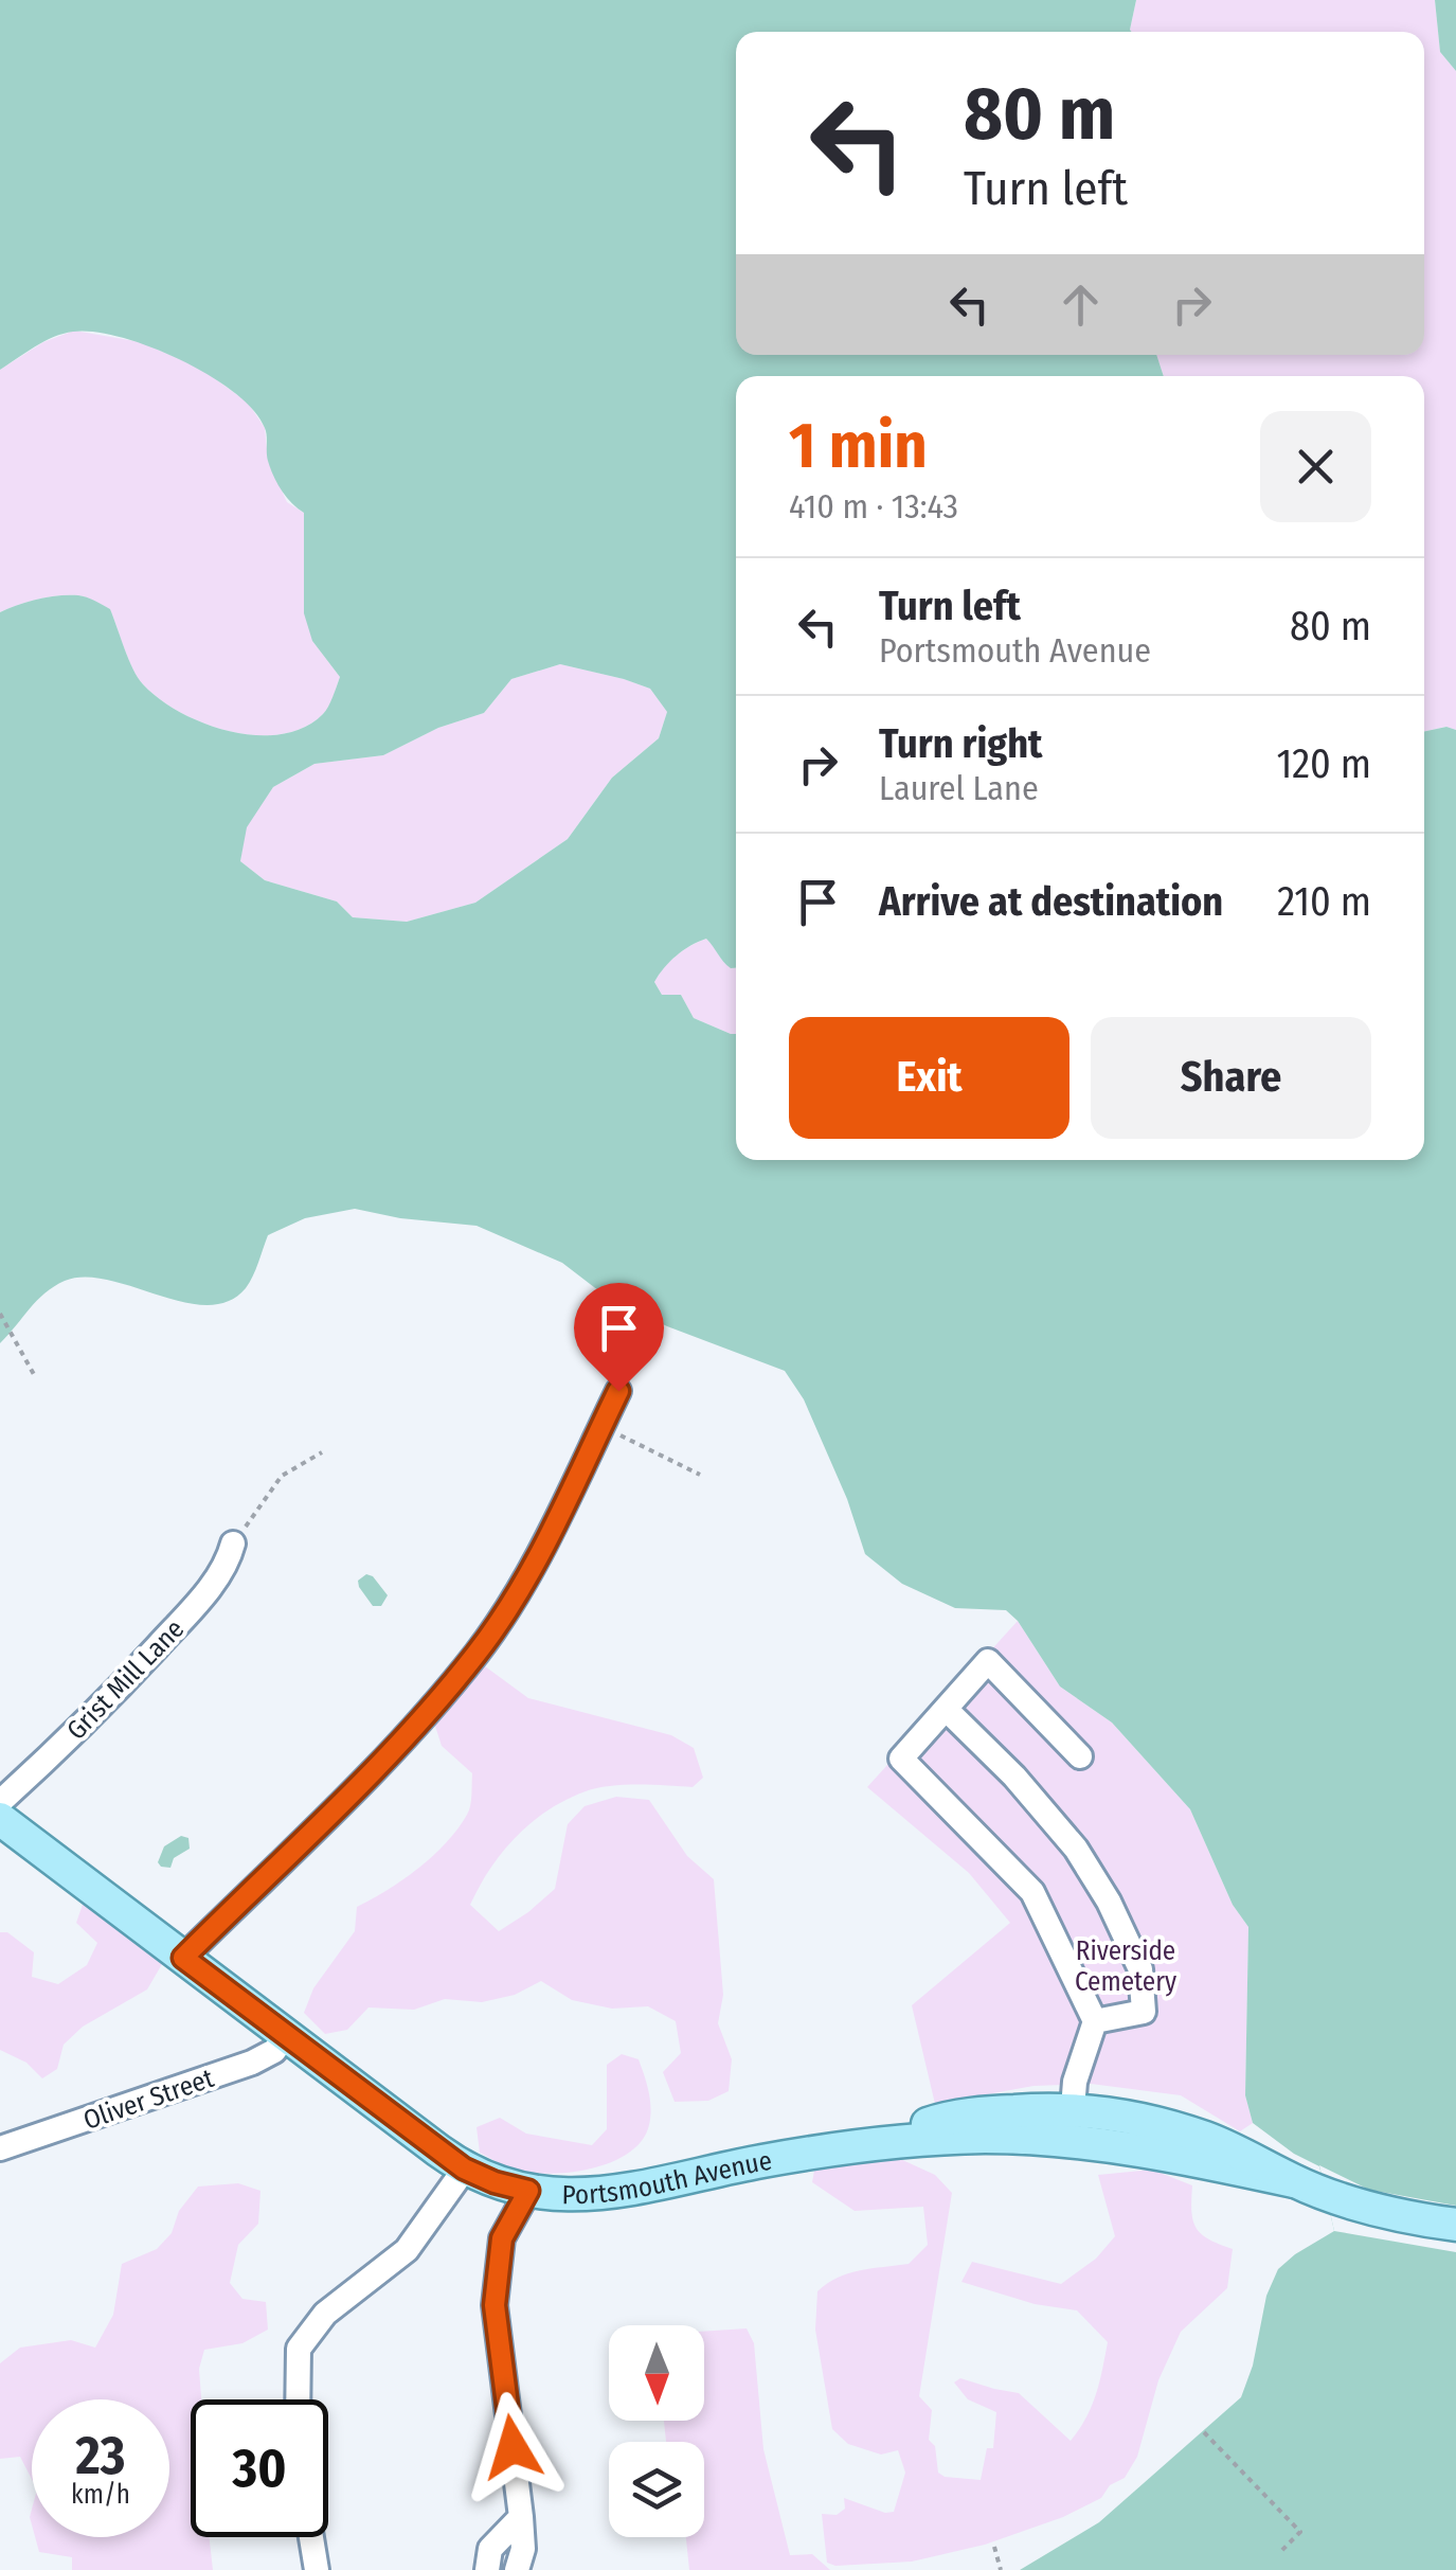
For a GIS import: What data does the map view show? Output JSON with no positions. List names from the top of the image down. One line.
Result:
{"streets":{"main road":["Portsmouth Avenue"],"street":["Grist Mill Lane","Oliver Street"]},"crossings":[["Oliver Street","Portsmouth Avenue"]],"parks":["Riverside Cemetery"],"north":"bottom","page":{"turn":["80 m","Turn left"],"heading":["1 min","410 m · 13:43"],"list":[{"name":"Turn left","note":"Portsmouth Avenue","value":"80 m"},{"name":"Turn right","note":"Laurel Lane","value":"120 m"},{"name":"Arrive at destination","value":"210 m"}],"buttons":["Exit","Share"],"speed":"23 km/h","limit":"30"}}
